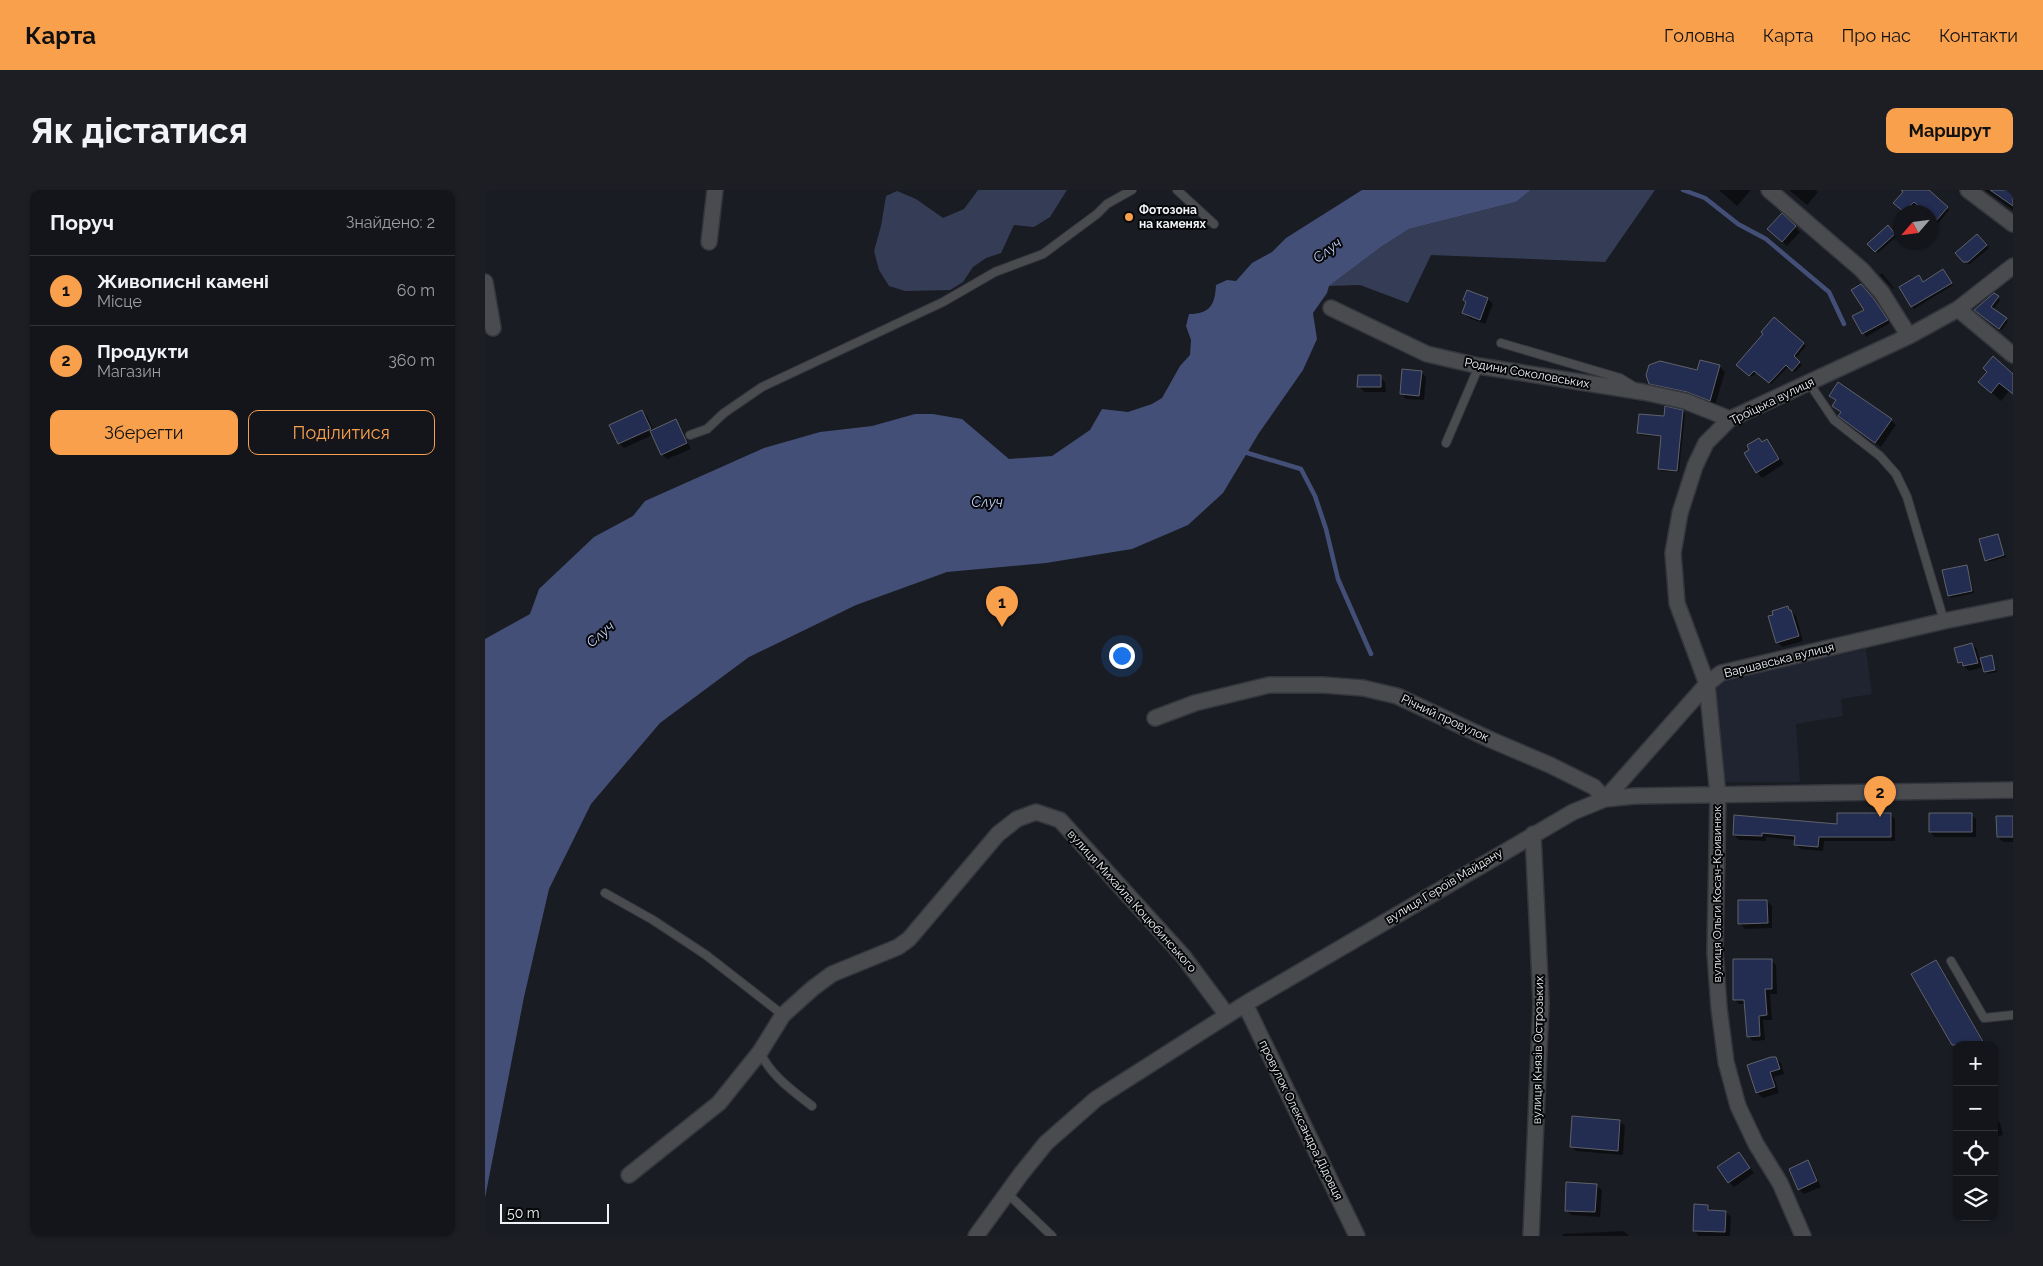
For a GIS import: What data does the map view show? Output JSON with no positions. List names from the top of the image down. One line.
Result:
{"streets":{"street":["Родини Соколовських","Троїцька вулиця","Варшавська вулиця","Річний провулок","вулиця Героїв Майдану","вулиця Ольги Косач-Кривинюк","вулиця Михайла Коцюбинського","вулиця Князів Острозьких","провулок Олександра Дідовця"]},"crossings":[["Родини Соколовських","Троїцька вулиця"],["Троїцька вулиця","Варшавська вулиця"],["Троїцька вулиця","вулиця Ольги Косач-Кривинюк"],["Варшавська вулиця","Річний провулок"],["Варшавська вулиця","вулиця Героїв Майдану"],["Варшавська вулиця","вулиця Ольги Косач-Кривинюк"],["Річний провулок","вулиця Героїв Майдану"],["вулиця Героїв Майдану","вулиця Ольги Косач-Кривинюк"],["вулиця Героїв Майдану","вулиця Михайла Коцюбинського"],["вулиця Героїв Майдану","вулиця Князів Острозьких"],["вулиця Героїв Майдану","провулок Олександра Дідовця"]],"water":["Случ"],"places":["Фотозона на каменях"],"scale_bar":"50 m","north":"bottom left","page":{"header":"Карта","nav":["Головна","Карта","Про нас","Контакти"],"buttons":["Маршрут",["Зберегти","Поділитися"]],"title":"Як дістатися","heading":["Поруч","Знайдено: 2"],"list":[{"mark":"1","name":"Живописні камені","note":"Місце","value":"60 m"},{"mark":"2","name":"Продукти","note":"Магазин","value":"360 m"}],"pins":["1","2"],"map_buttons":["+","−"],"scale":"50 m"}}
